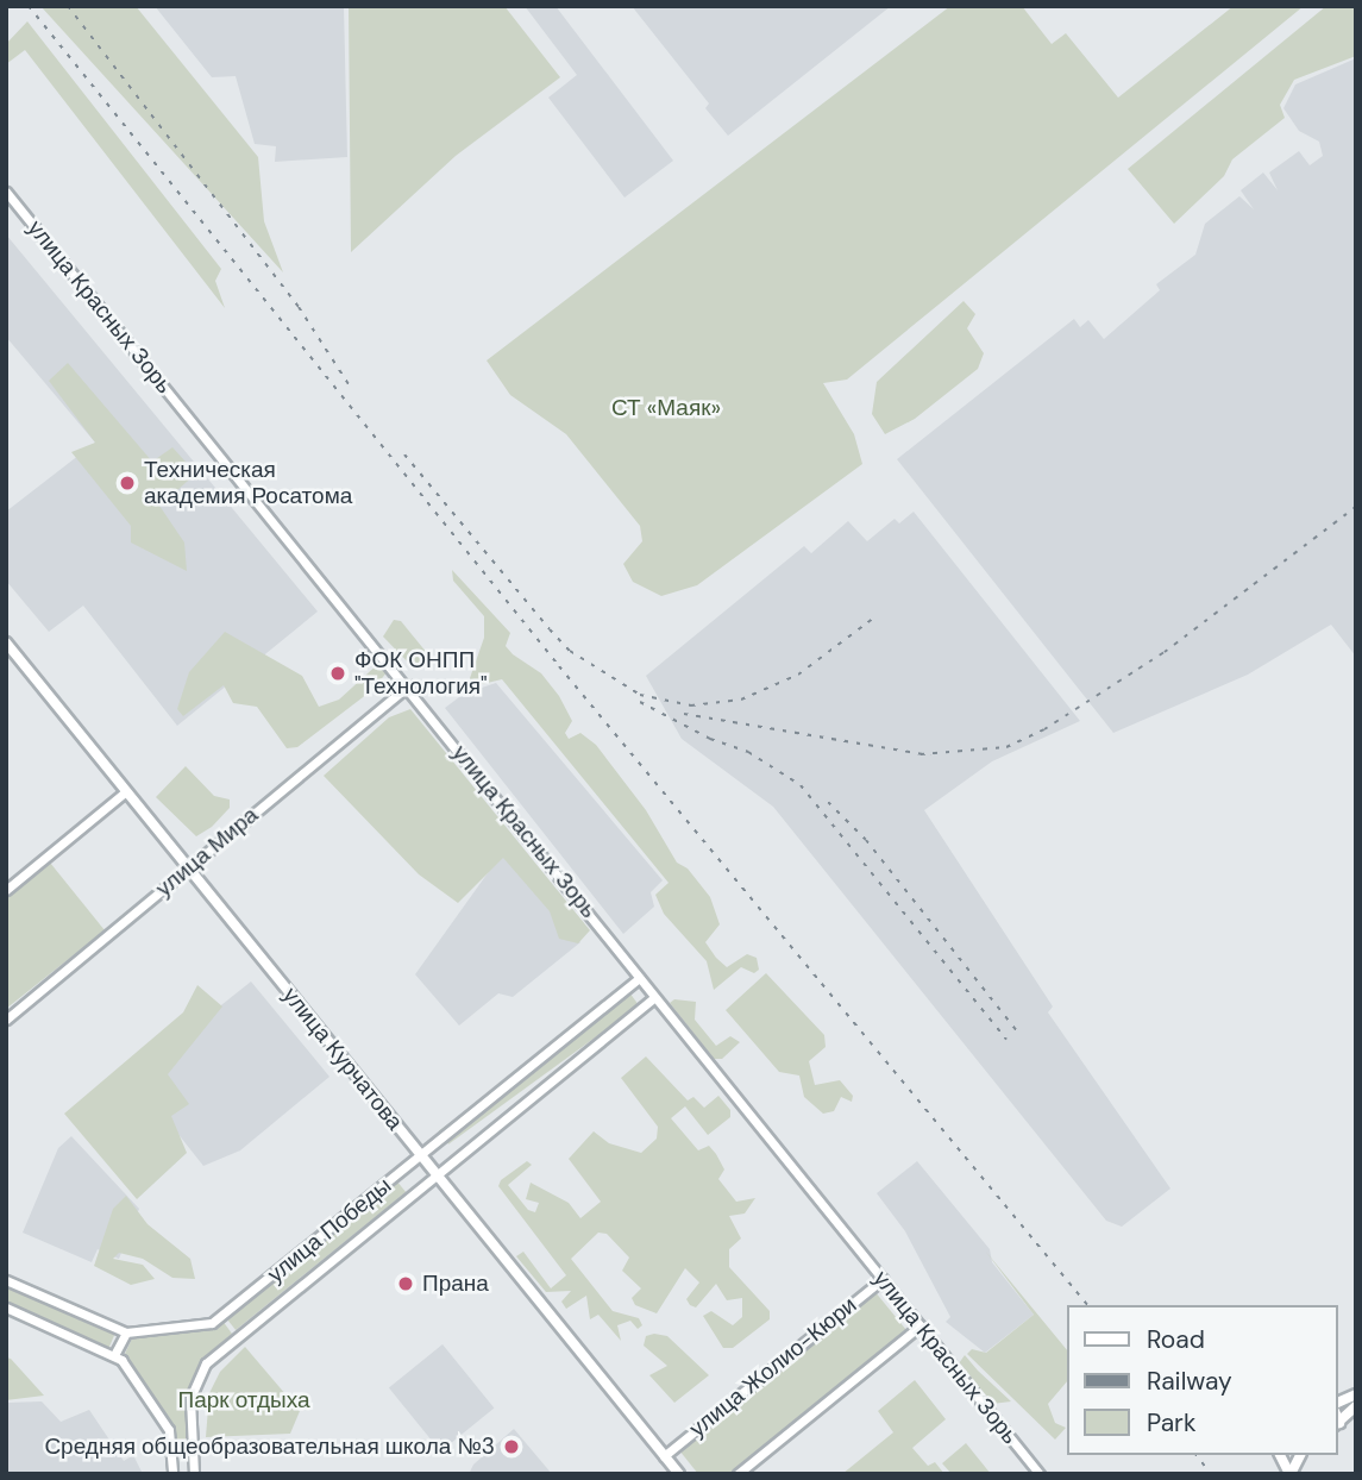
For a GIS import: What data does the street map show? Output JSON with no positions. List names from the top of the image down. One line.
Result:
{"streets":{"main road":["улица Курчатова"],"street":["улица Красных Зорь","улица Мира","улица Победы","улица Жолио-Кюри"]},"crossings":[["улица Красных Зорь","улица Мира"],["улица Красных Зорь","улица Победы"],["улица Красных Зорь","улица Жолио-Кюри"],["улица Мира","улица Курчатова"],["улица Курчатова","улица Победы"],["улица Курчатова","улица Жолио-Кюри"]],"parks":["СТ «Маяк»","Парк отдыха"],"places":["Техническая академия Росатома","ФОК ОНПП \"Технология\"","Прана","Средняя общеобразовательная школа №3"],"legend":["Road","Railway","Park"]}
